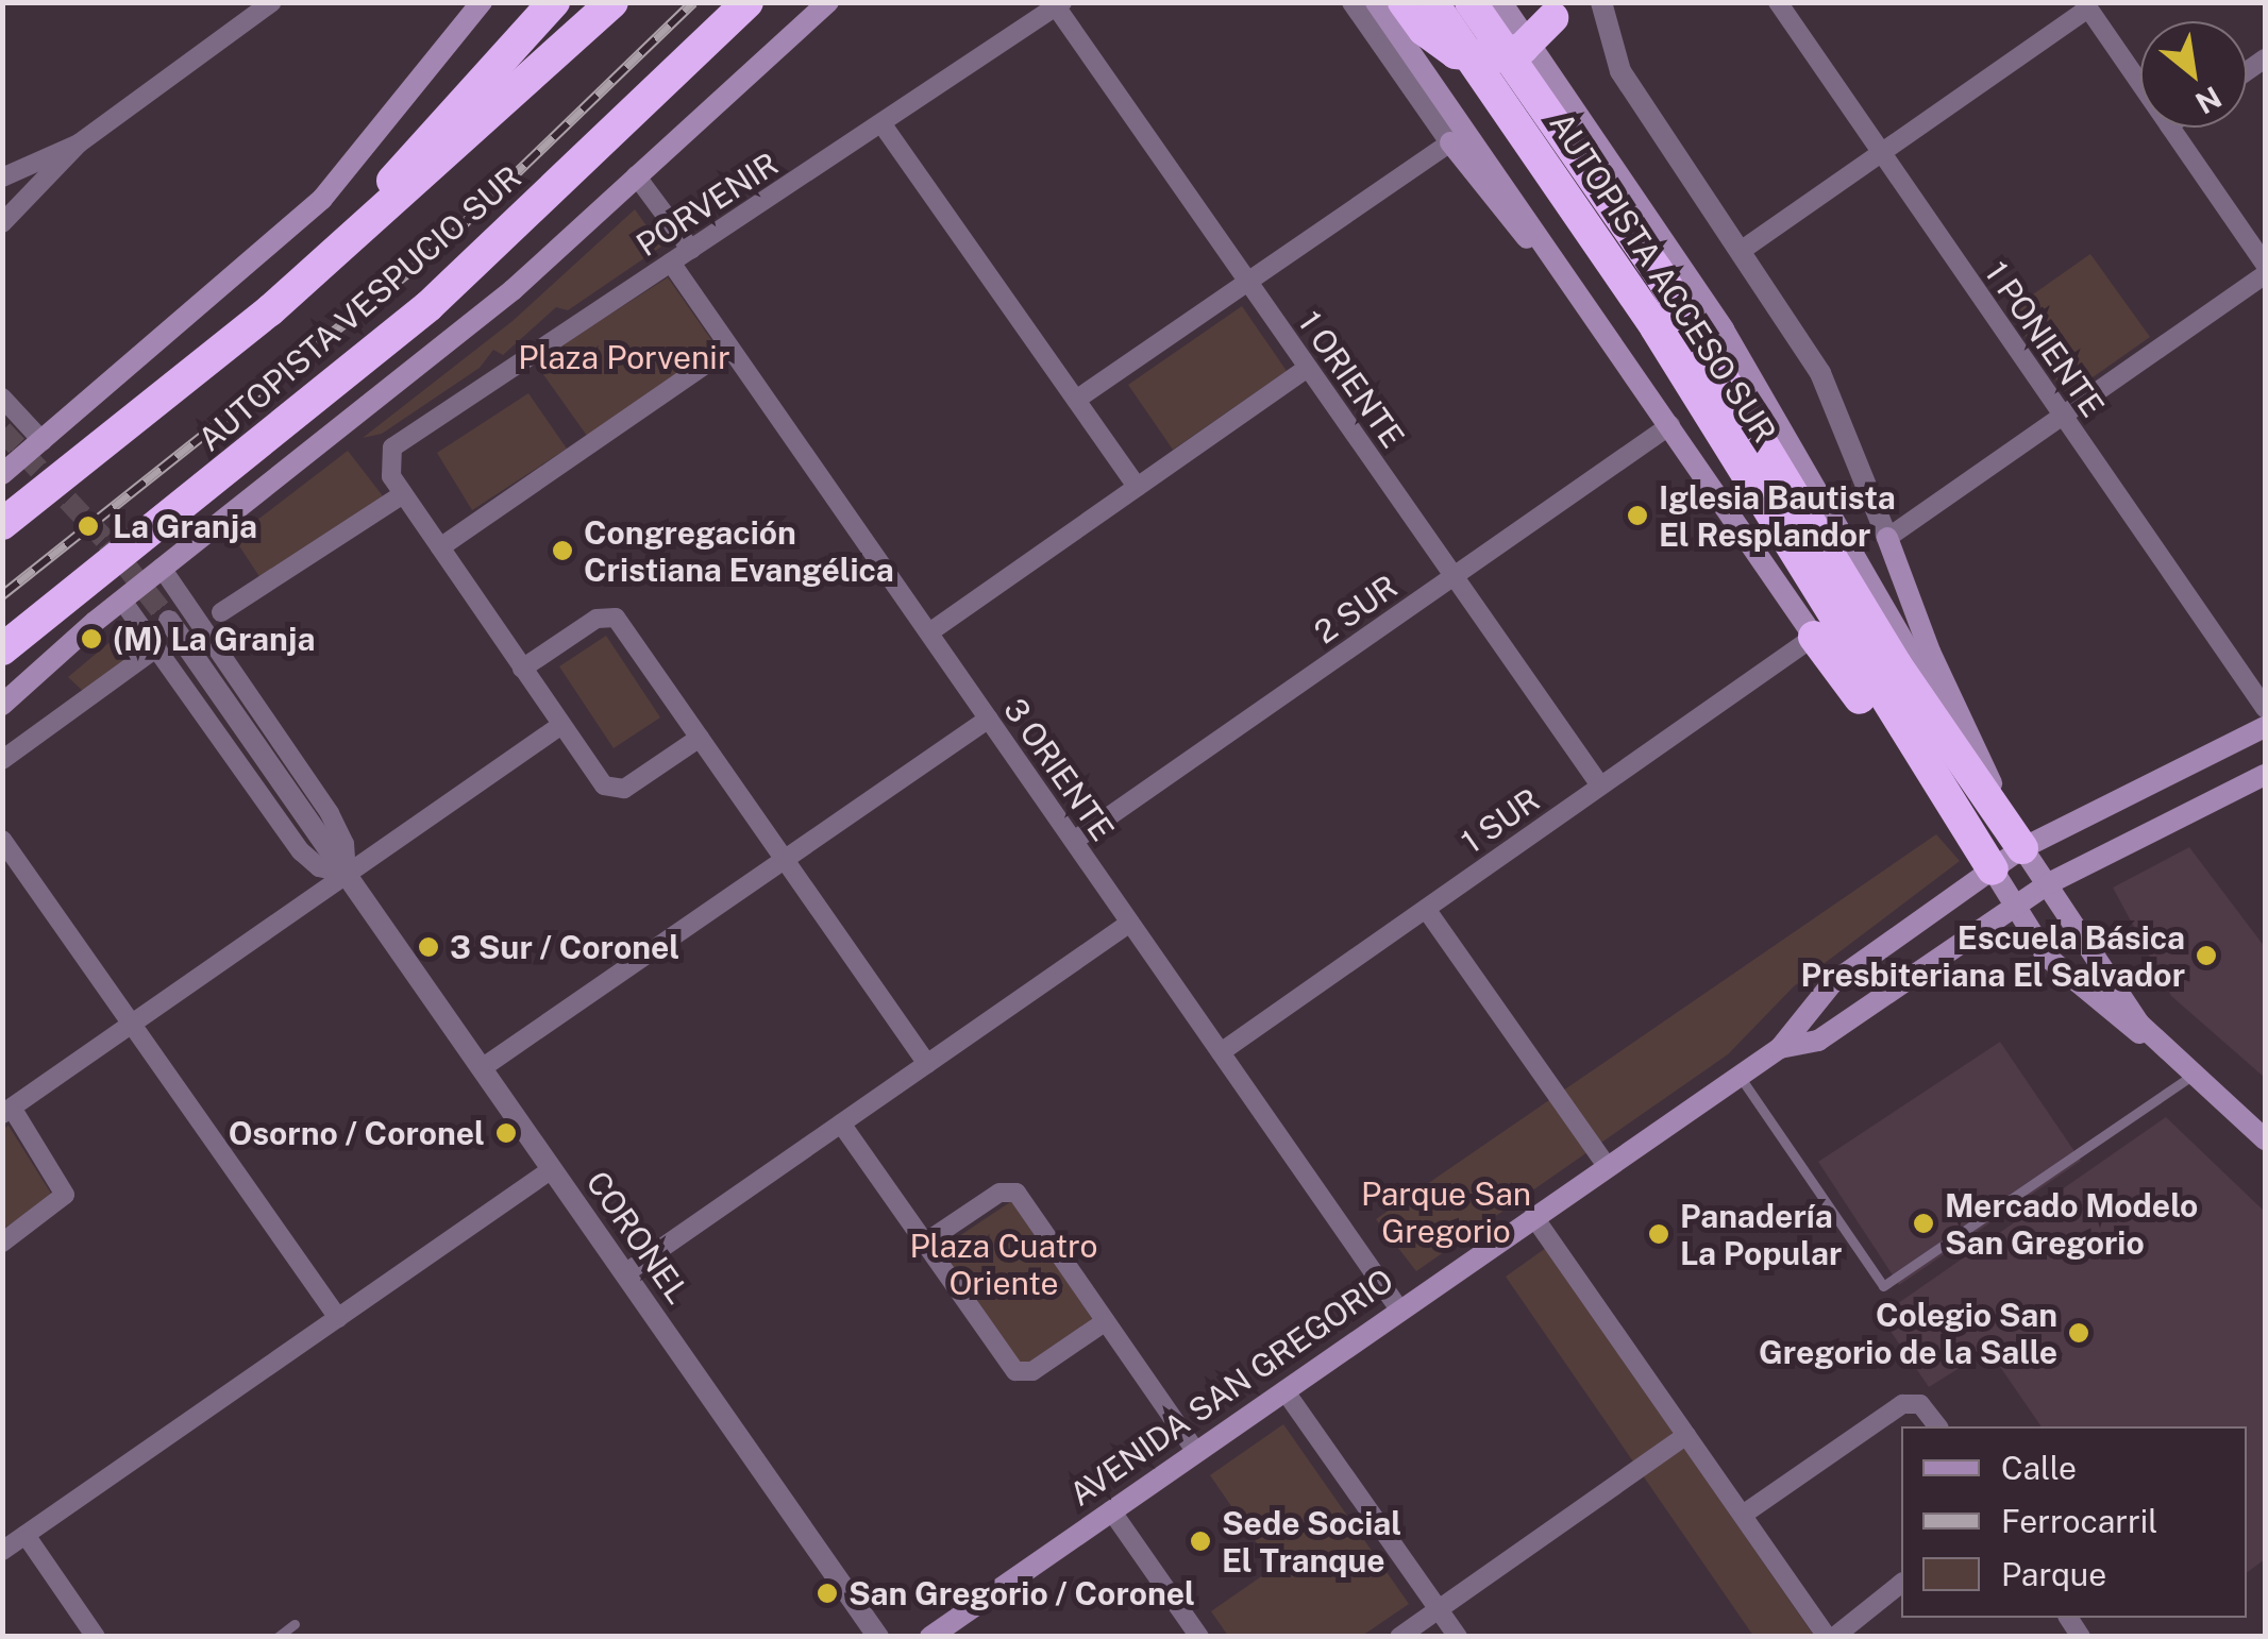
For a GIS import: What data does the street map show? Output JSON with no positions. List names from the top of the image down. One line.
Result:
{"streets":{"highway":["AUTOPISTA ACCESO SUR","AUTOPISTA VESPUCIO SUR"],"main road":["AVENIDA SAN GREGORIO"],"street":["PORVENIR","1 PONIENTE","1 ORIENTE","2 SUR","3 ORIENTE","1 SUR","CORONEL"]},"crossings":[["PORVENIR","1 ORIENTE"],["PORVENIR","3 ORIENTE"],["AUTOPISTA ACCESO SUR","AVENIDA SAN GREGORIO"],["1 ORIENTE","2 SUR"],["1 ORIENTE","1 SUR"],["2 SUR","3 ORIENTE"],["3 ORIENTE","1 SUR"],["3 ORIENTE","AVENIDA SAN GREGORIO"]],"parks":["Plaza Porvenir","Parque San Gregorio","Plaza Cuatro Oriente"],"places":["Iglesia Bautista El Resplandor","La Granja","Congregación Cristiana Evangélica","(M) La Granja","3 Sur / Coronel","Escuela Básica Presbiteriana El Salvador","Osorno / Coronel","Mercado Modelo San Gregorio","Panadería La Popular","Colegio San Gregorio de la Salle","Sede Social El Tranque","San Gregorio / Coronel"],"legend":["Calle","Ferrocarril","Parque"],"north":"bottom right"}
